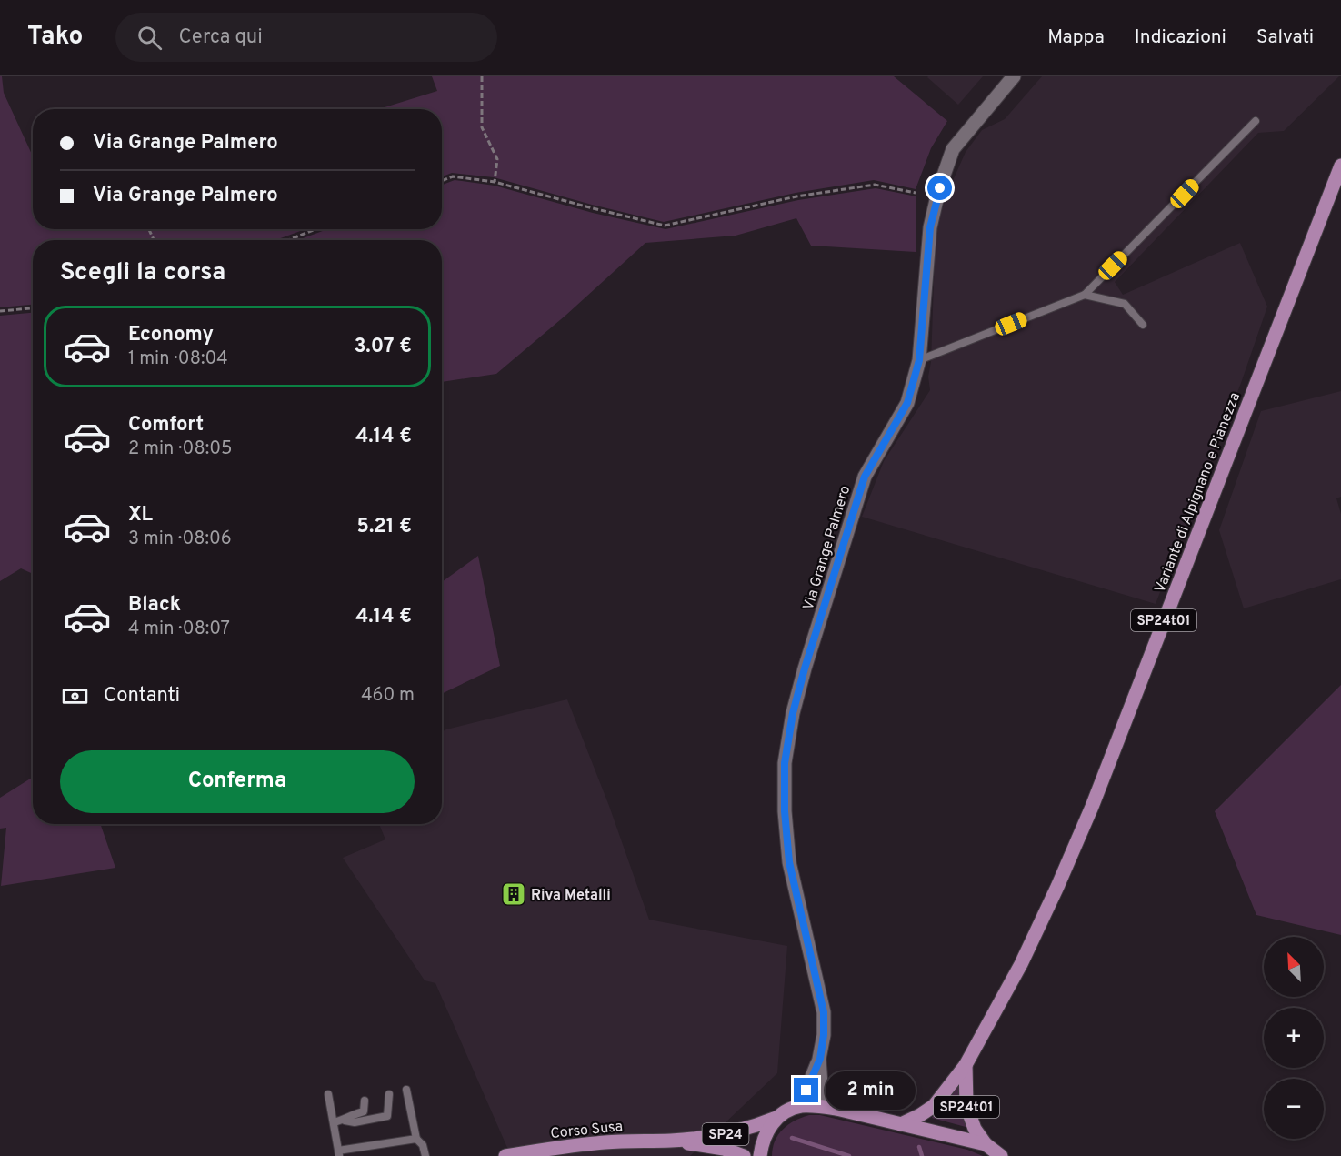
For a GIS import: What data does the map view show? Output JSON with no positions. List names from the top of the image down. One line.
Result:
{"streets":{"main road":["Variante di Alpignano e Pianezza","SP24t01","Corso Susa","SP24"],"street":["Via Grange Palmero"]},"crossings":[["Variante di Alpignano e Pianezza","SP24t01"],["Variante di Alpignano e Pianezza","SP24"],["Via Grange Palmero","SP24"],["SP24t01","SP24"],["Corso Susa","SP24"]],"places":{"building":["Riva Metalli"]},"north":"top left","page":{"header":"Tako","search":"Cerca qui","nav":["Mappa","Indicazioni","Salvati"],"banner":["Via Grange Palmero","Via Grange Palmero"],"heading":"Scegli la corsa","list":[{"name":"Economy","note":"1 min · 08:04","value":"3.07 €"},{"name":"Comfort","note":"2 min · 08:05","value":"4.14 €"},{"name":"XL","note":"3 min · 08:06","value":"5.21 €"},{"name":"Black","note":"4 min · 08:07","value":"4.14 €"}],"pay":["Contanti","460 m"],"buttons":"Conferma","map_buttons":["+","−"],"bubble":"2 min"}}
